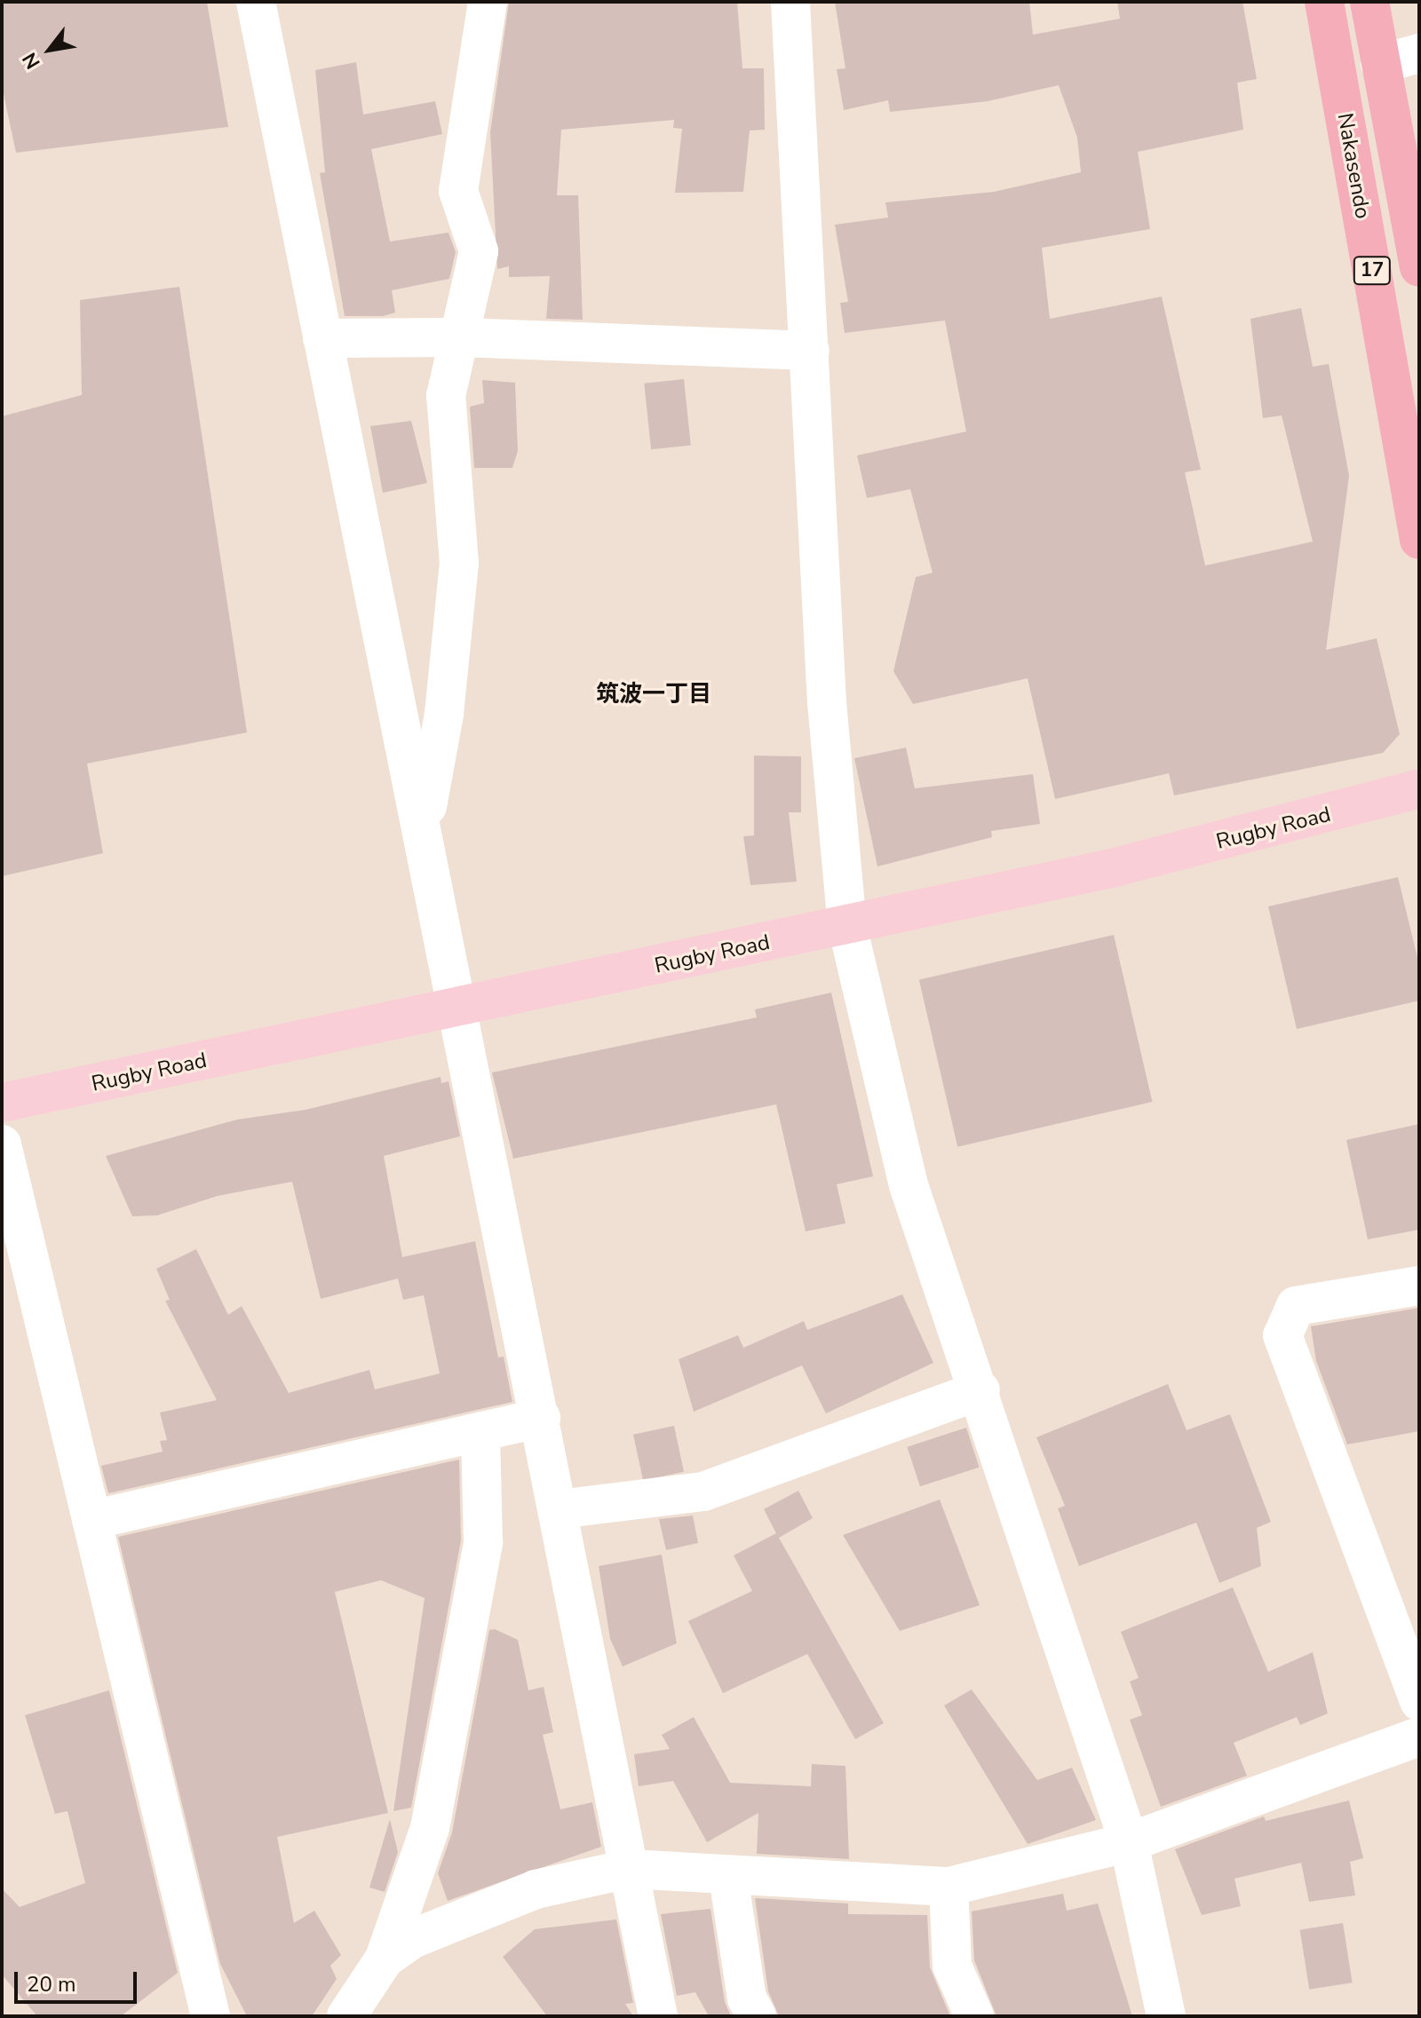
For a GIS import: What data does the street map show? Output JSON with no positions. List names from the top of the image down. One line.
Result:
{"streets":{"highway":["Nakasendo","17"],"main road":["Rugby Road"]},"districts":["筑波一丁目"],"scale_bar":"20 m","north":"bottom left"}
